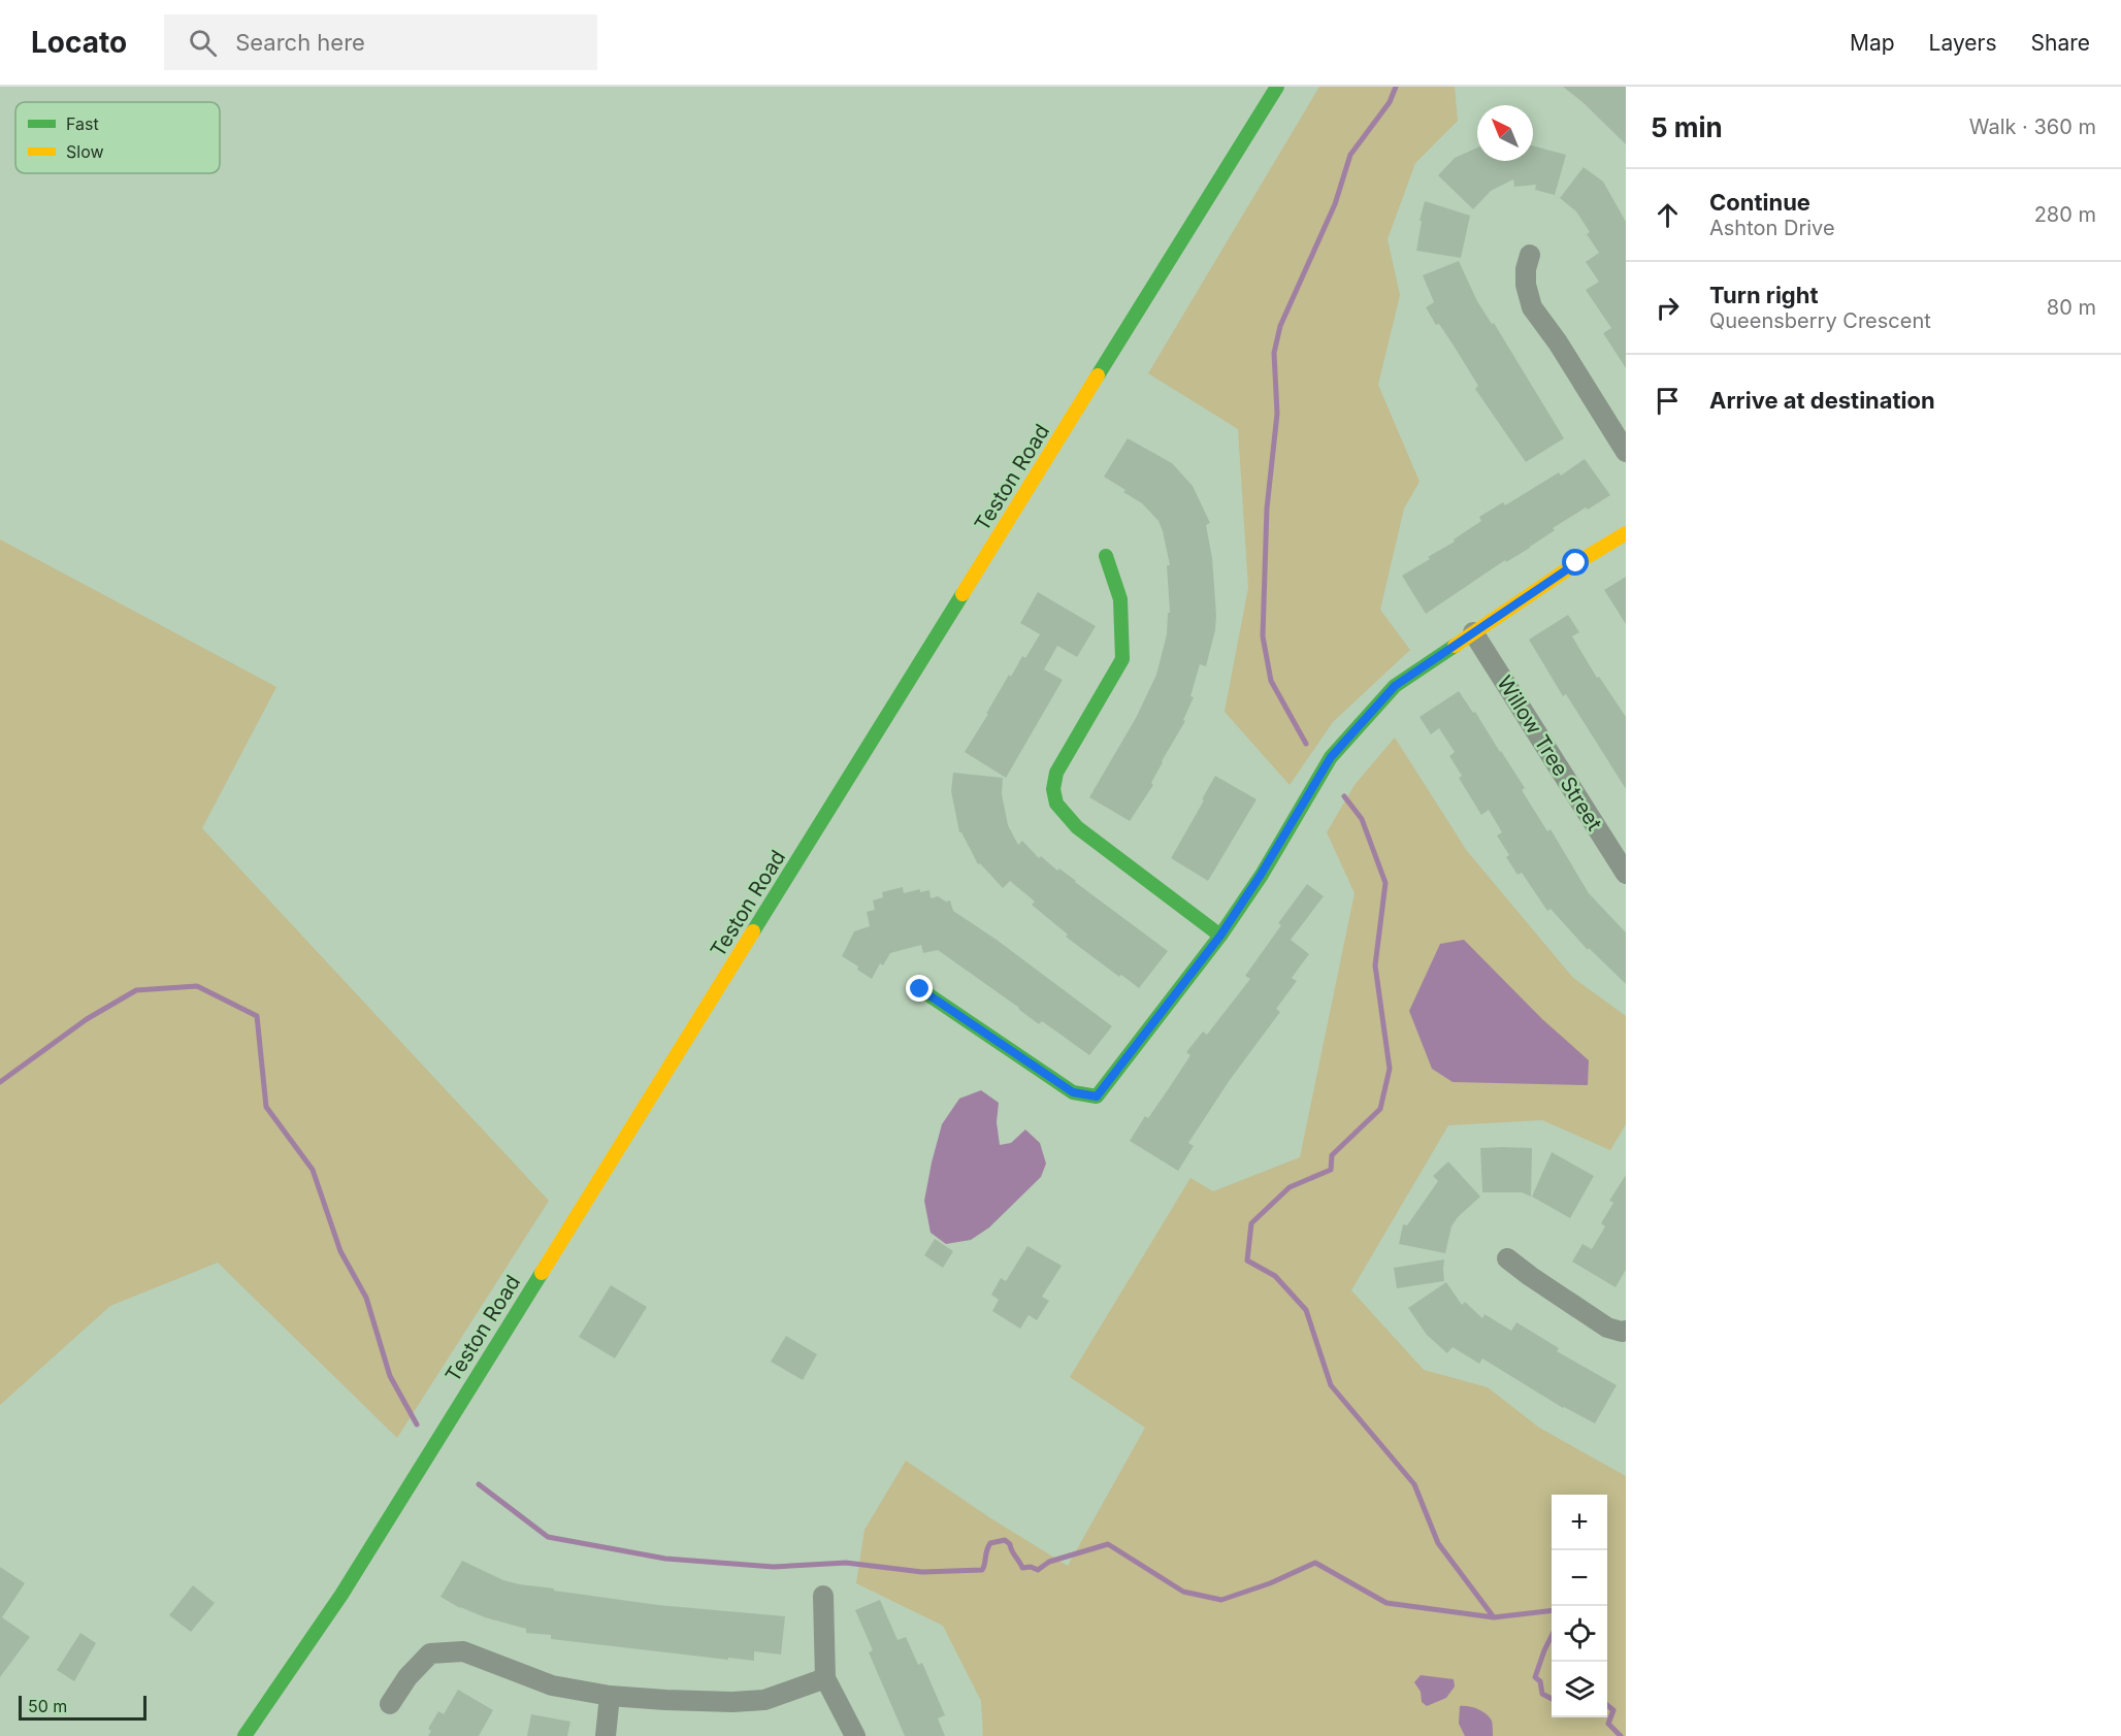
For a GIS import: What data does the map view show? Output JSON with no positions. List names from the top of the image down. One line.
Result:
{"streets":{"main road":["Teston Road"],"street":["Willow Tree Street"]},"legend":["Fast","Slow"],"scale_bar":"50 m","north":"top left","page":{"header":"Locato","search":"Search here","nav":["Map","Layers","Share"],"heading":["5 min","Walk · 360 m"],"list":[["Continue","Ashton Drive","280 m"],["Turn right","Queensberry Crescent","80 m"],"Arrive at destination"],"map_buttons":["+","−"],"scale":"50 m"}}
